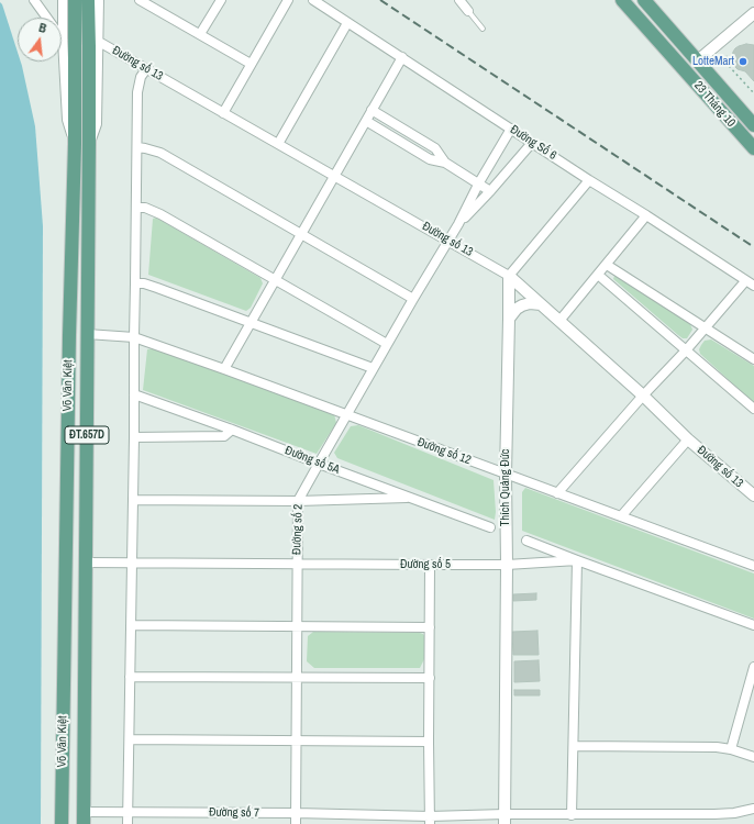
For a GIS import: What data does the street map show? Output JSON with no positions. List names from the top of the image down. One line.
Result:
{"streets":{"main road":["23 Tháng 10","Võ Văn Kiệt","ĐT.657D"],"street":["Đường số 13","Đường Số 6","Đường số 12","Đường số 5A","Thích Quảng Đức","Đường số 2","Đường số 5","Đường số 7"]},"crossings":[["Đường số 13","Võ Văn Kiệt"],["Đường số 13","Thích Quảng Đức"],["Đường số 13","Đường số 2"],["Đường Số 6","Đường số 2"],["Võ Văn Kiệt","Đường số 12"],["Võ Văn Kiệt","Đường số 5"],["Võ Văn Kiệt","Đường số 7"],["Đường số 12","Thích Quảng Đức"],["Đường số 12","Đường số 2"],["Đường số 5A","Đường số 2"],["Thích Quảng Đức","Đường số 5"],["Thích Quảng Đức","Đường số 7"],["Đường số 2","Đường số 5"],["Đường số 2","Đường số 7"]],"places":["LotteMart"],"north":"top"}
